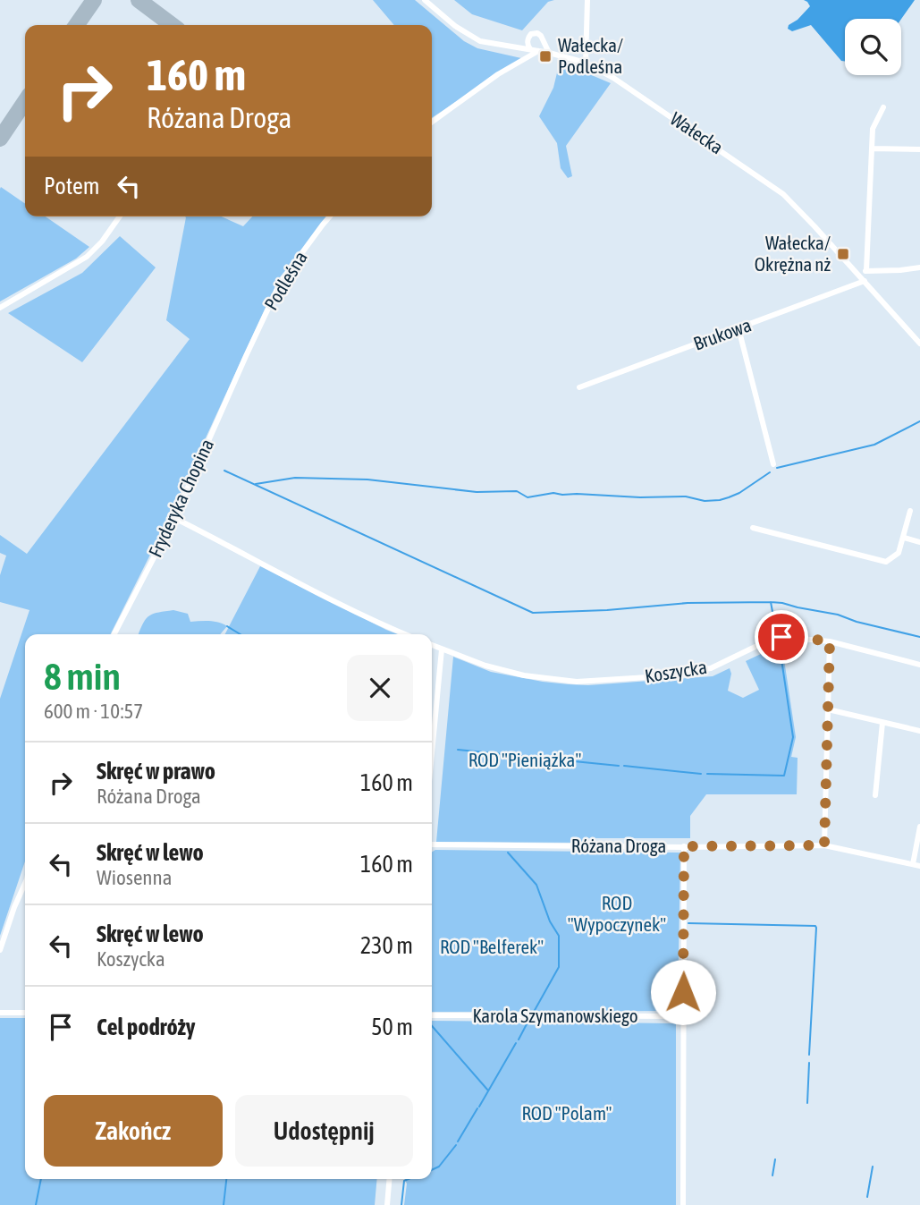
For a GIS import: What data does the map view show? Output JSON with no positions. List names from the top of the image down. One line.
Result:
{"streets":{"street":["Wałecka","Podleśna","Brukowa","Fryderyka Chopina","Koszycka","Różana Droga","Karola Szymanowskiego"]},"crossings":[["Wałecka","Brukowa"],["Podleśna","Fryderyka Chopina"]],"parks":["ROD \"Pieniążka\"","ROD \"Wypoczynek\"","ROD \"Belferek\"","ROD \"Polam\""],"places":{"transit":["Wałecka/ Podleśna","Wałecka/ Okrężna nż"]},"page":{"turn":["160 m","Różana Droga"],"then":"Potem","heading":["8 min","600 m · 10:57"],"list":[{"name":"Skręć w prawo","note":"Różana Droga","value":"160 m"},{"name":"Skręć w lewo","note":"Wiosenna","value":"160 m"},{"name":"Skręć w lewo","note":"Koszycka","value":"230 m"},{"name":"Cel podróży","value":"50 m"}],"buttons":["Zakończ","Udostępnij"]}}
